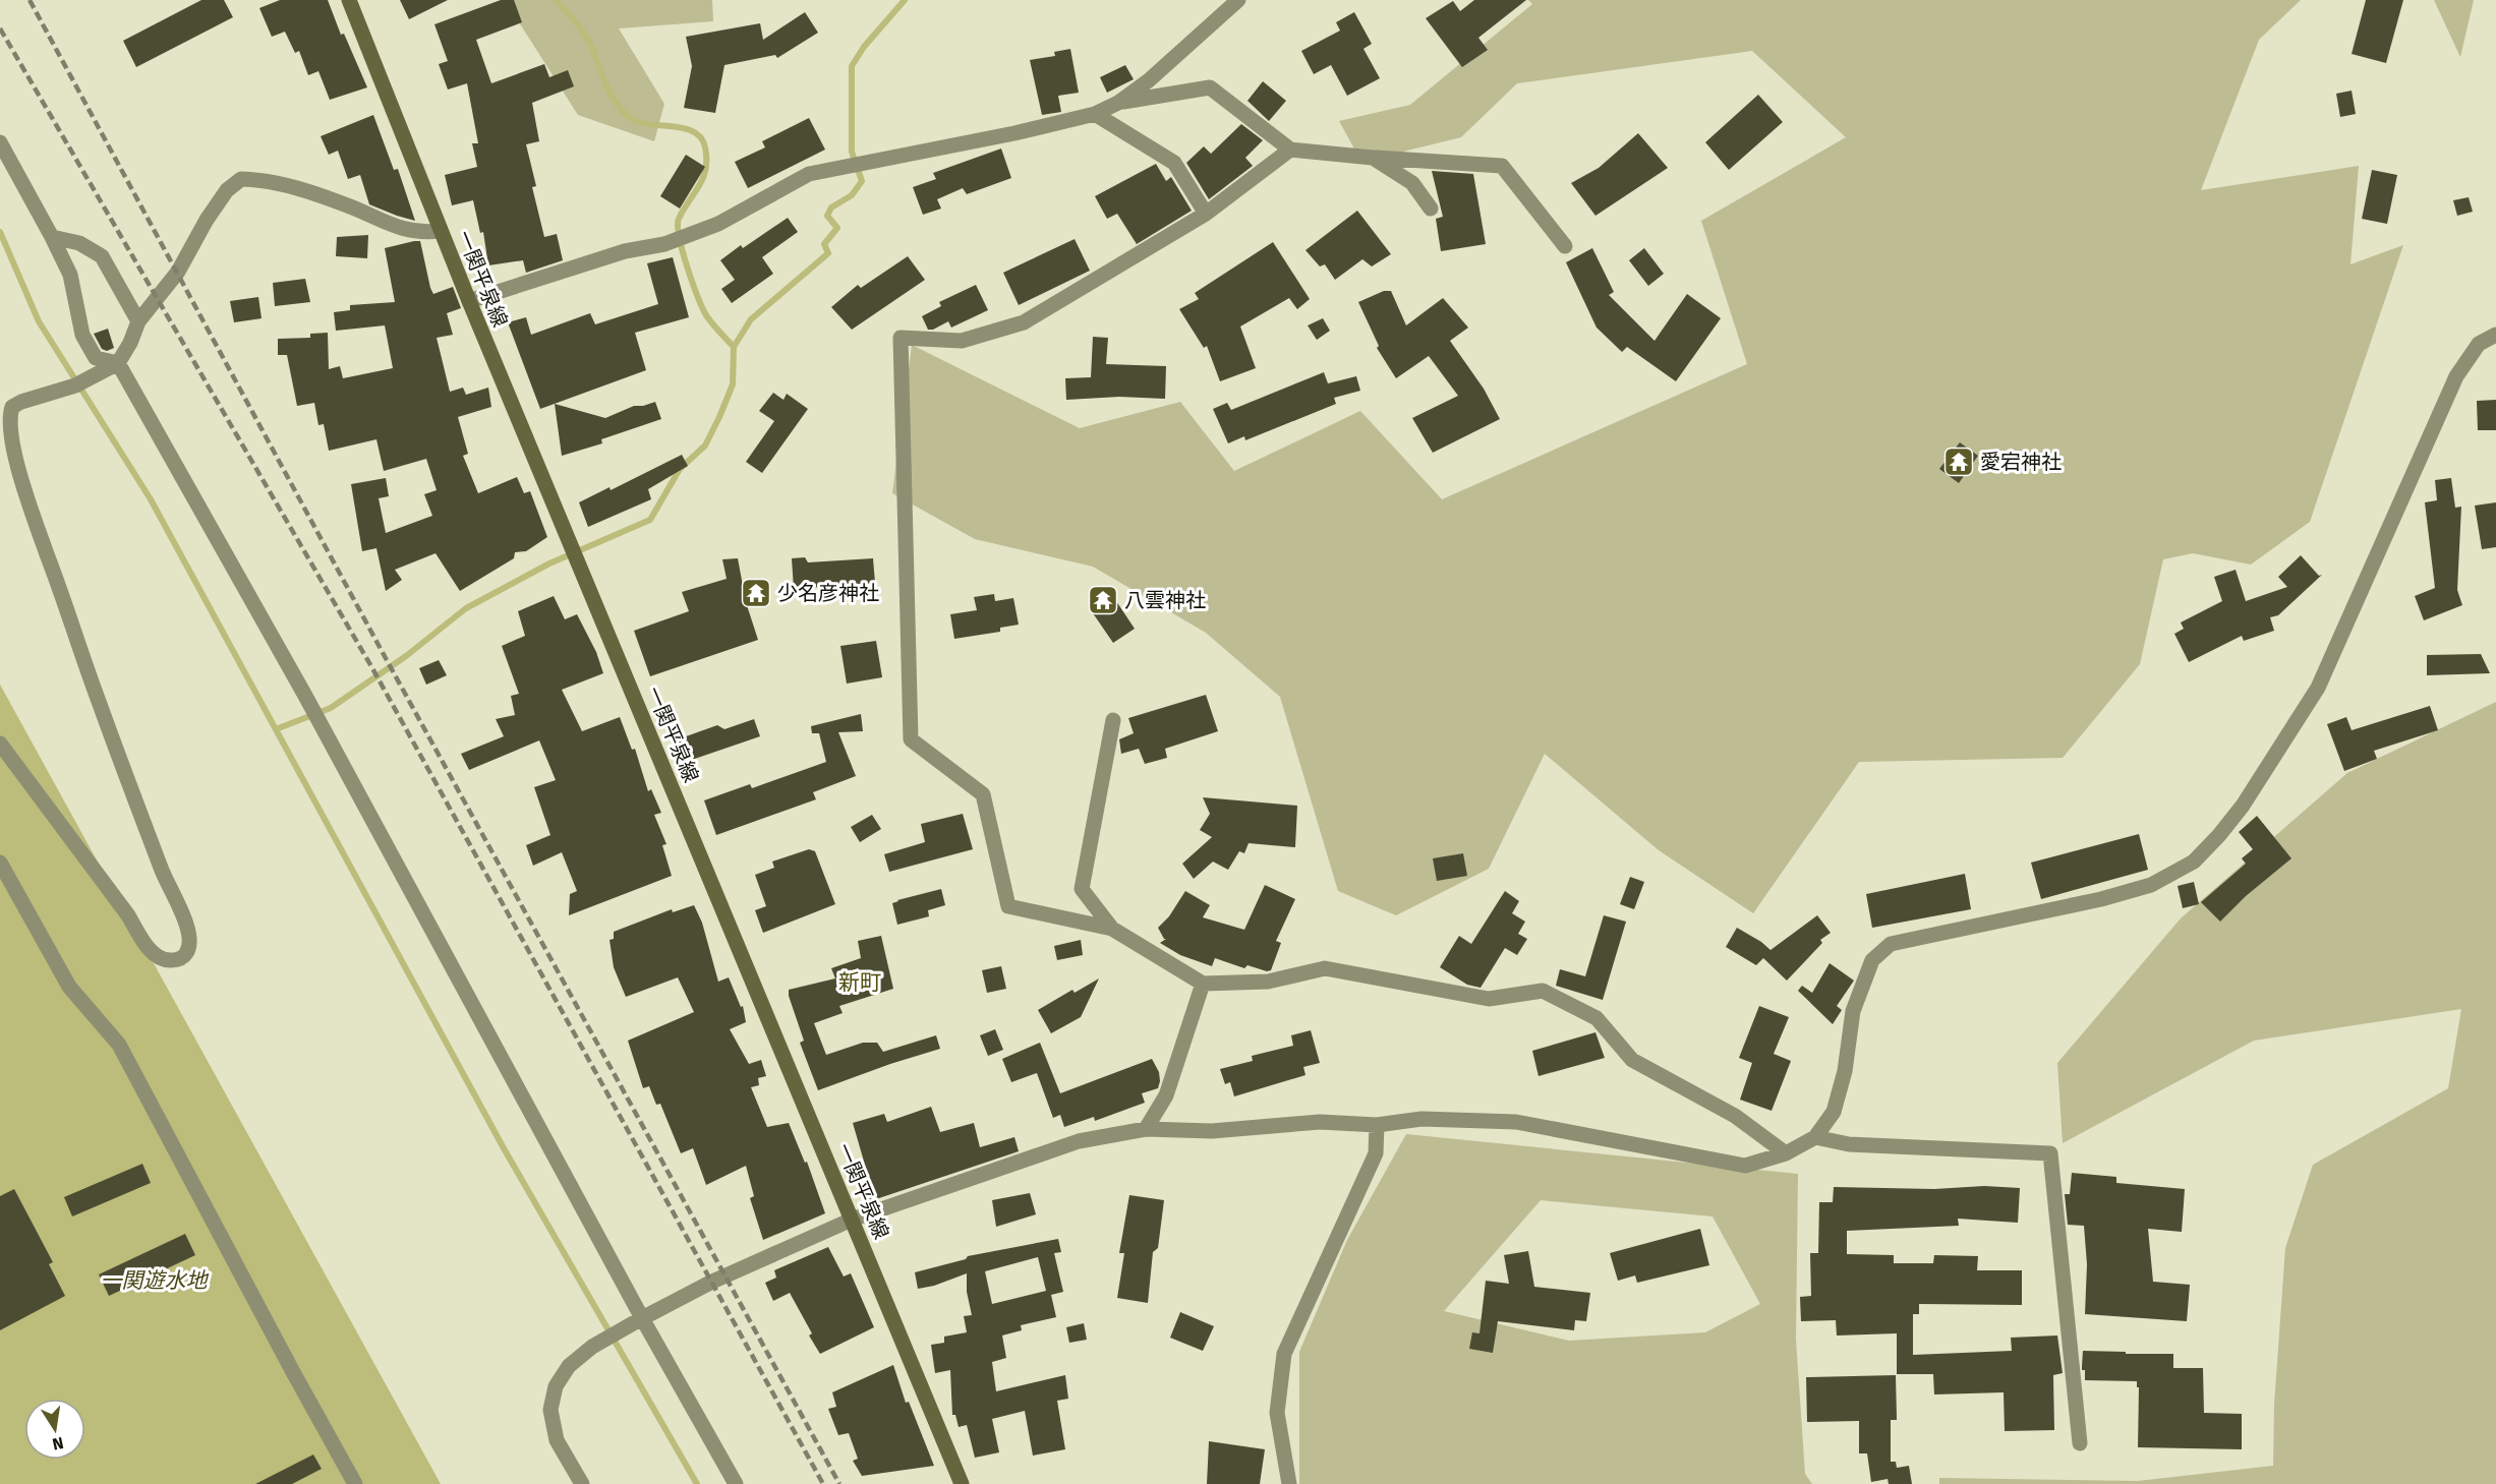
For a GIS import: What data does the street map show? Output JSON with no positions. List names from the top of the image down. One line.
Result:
{"streets":{"main road":["一関平泉線"]},"districts":["新町"],"water":["一関遊水地"],"places":{"temple":["愛宕神社","少名彦神社","八雲神社"]},"north":"bottom"}
